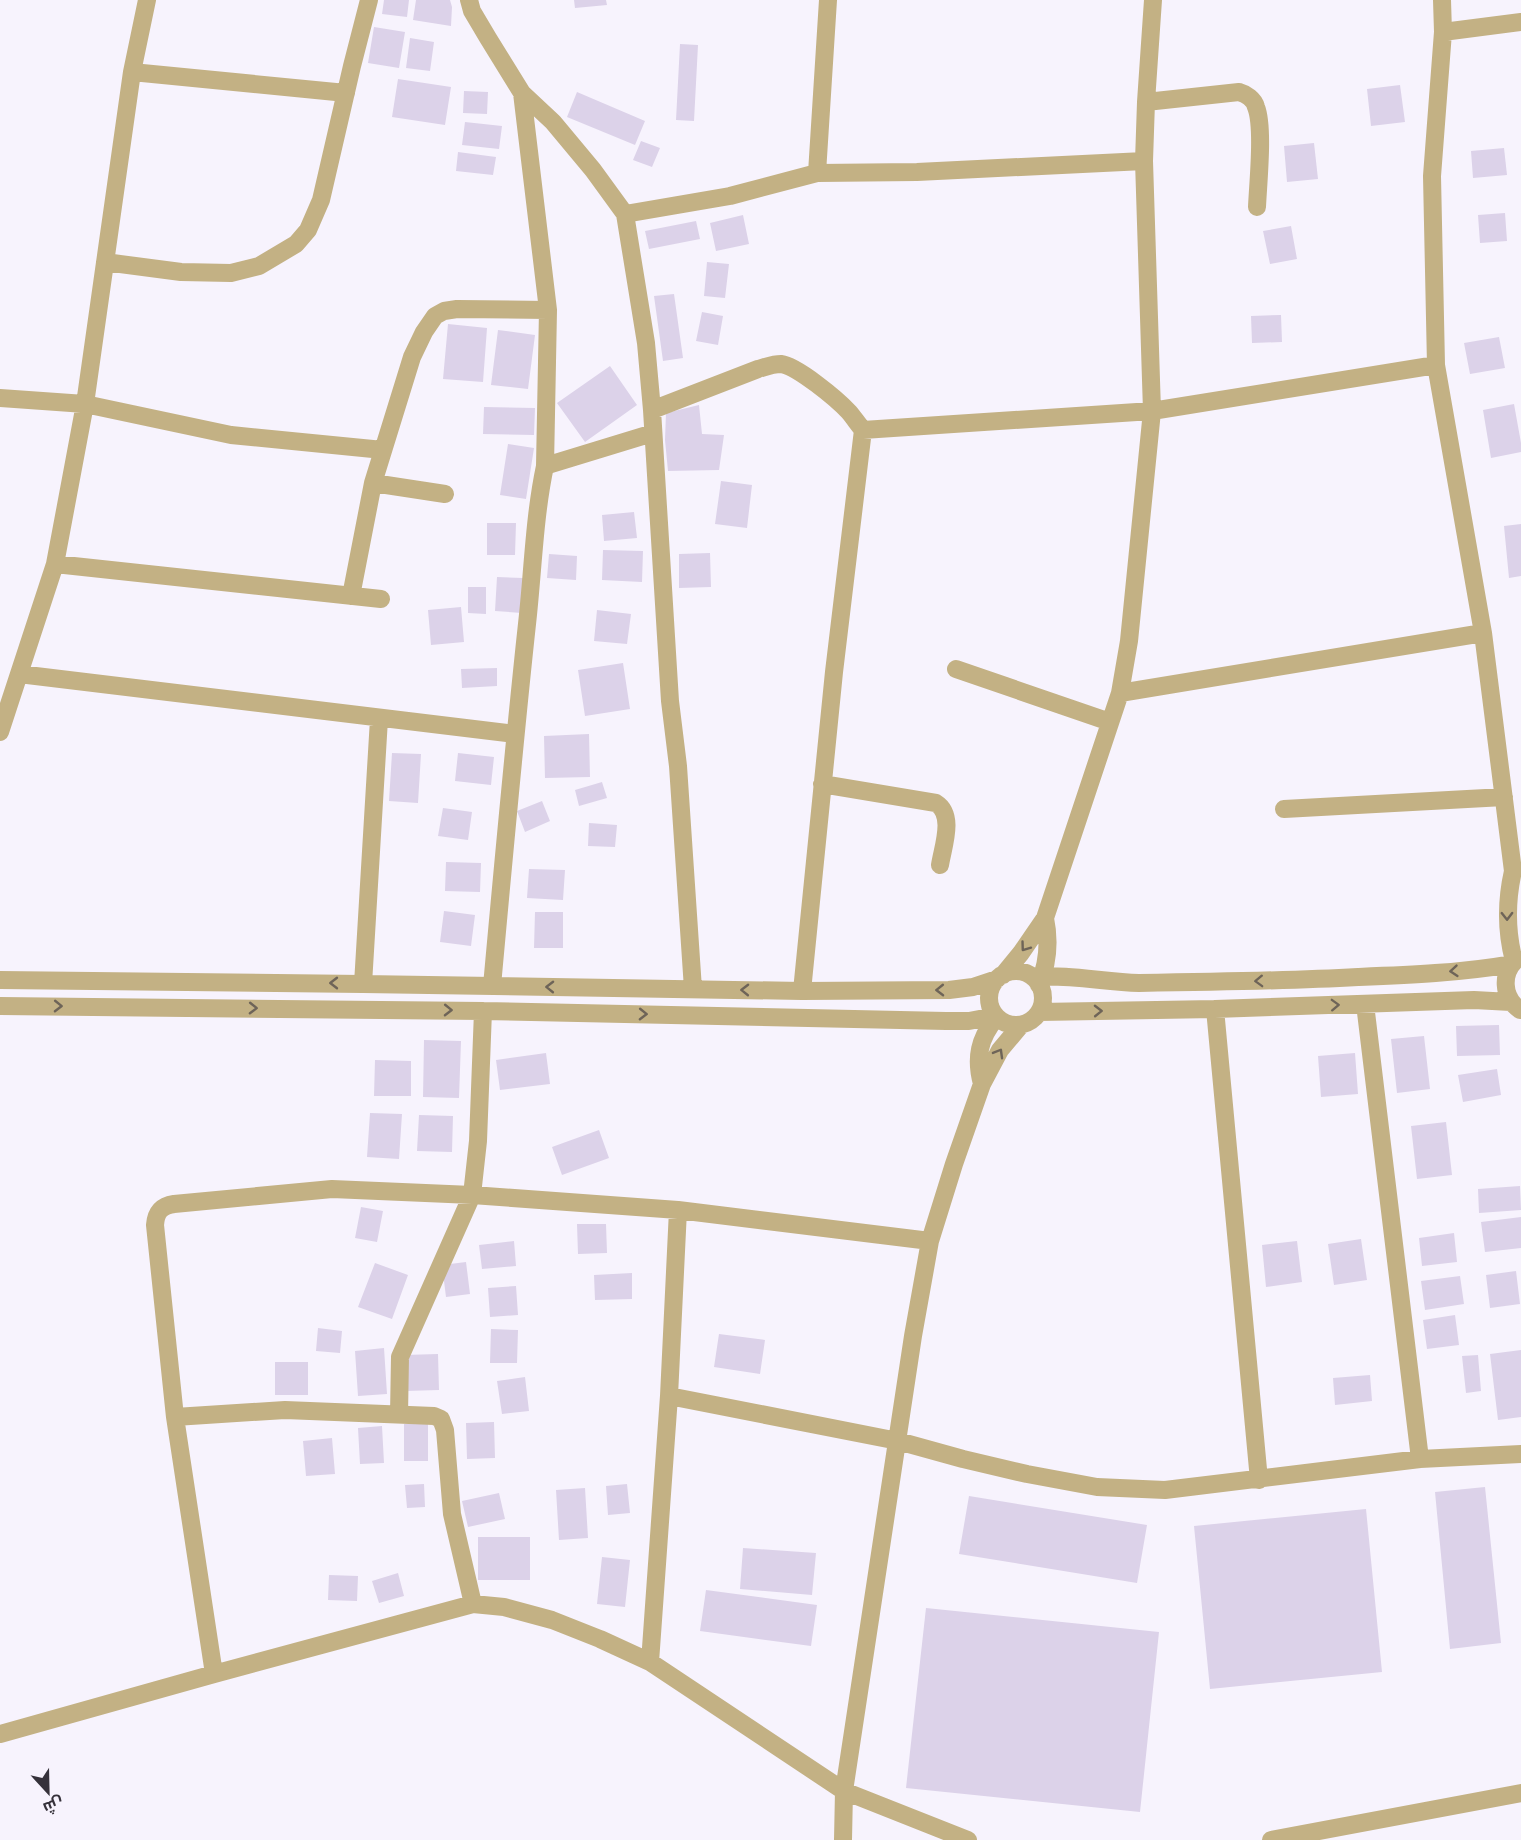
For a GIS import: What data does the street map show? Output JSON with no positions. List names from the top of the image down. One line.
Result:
{"north":"bottom"}
